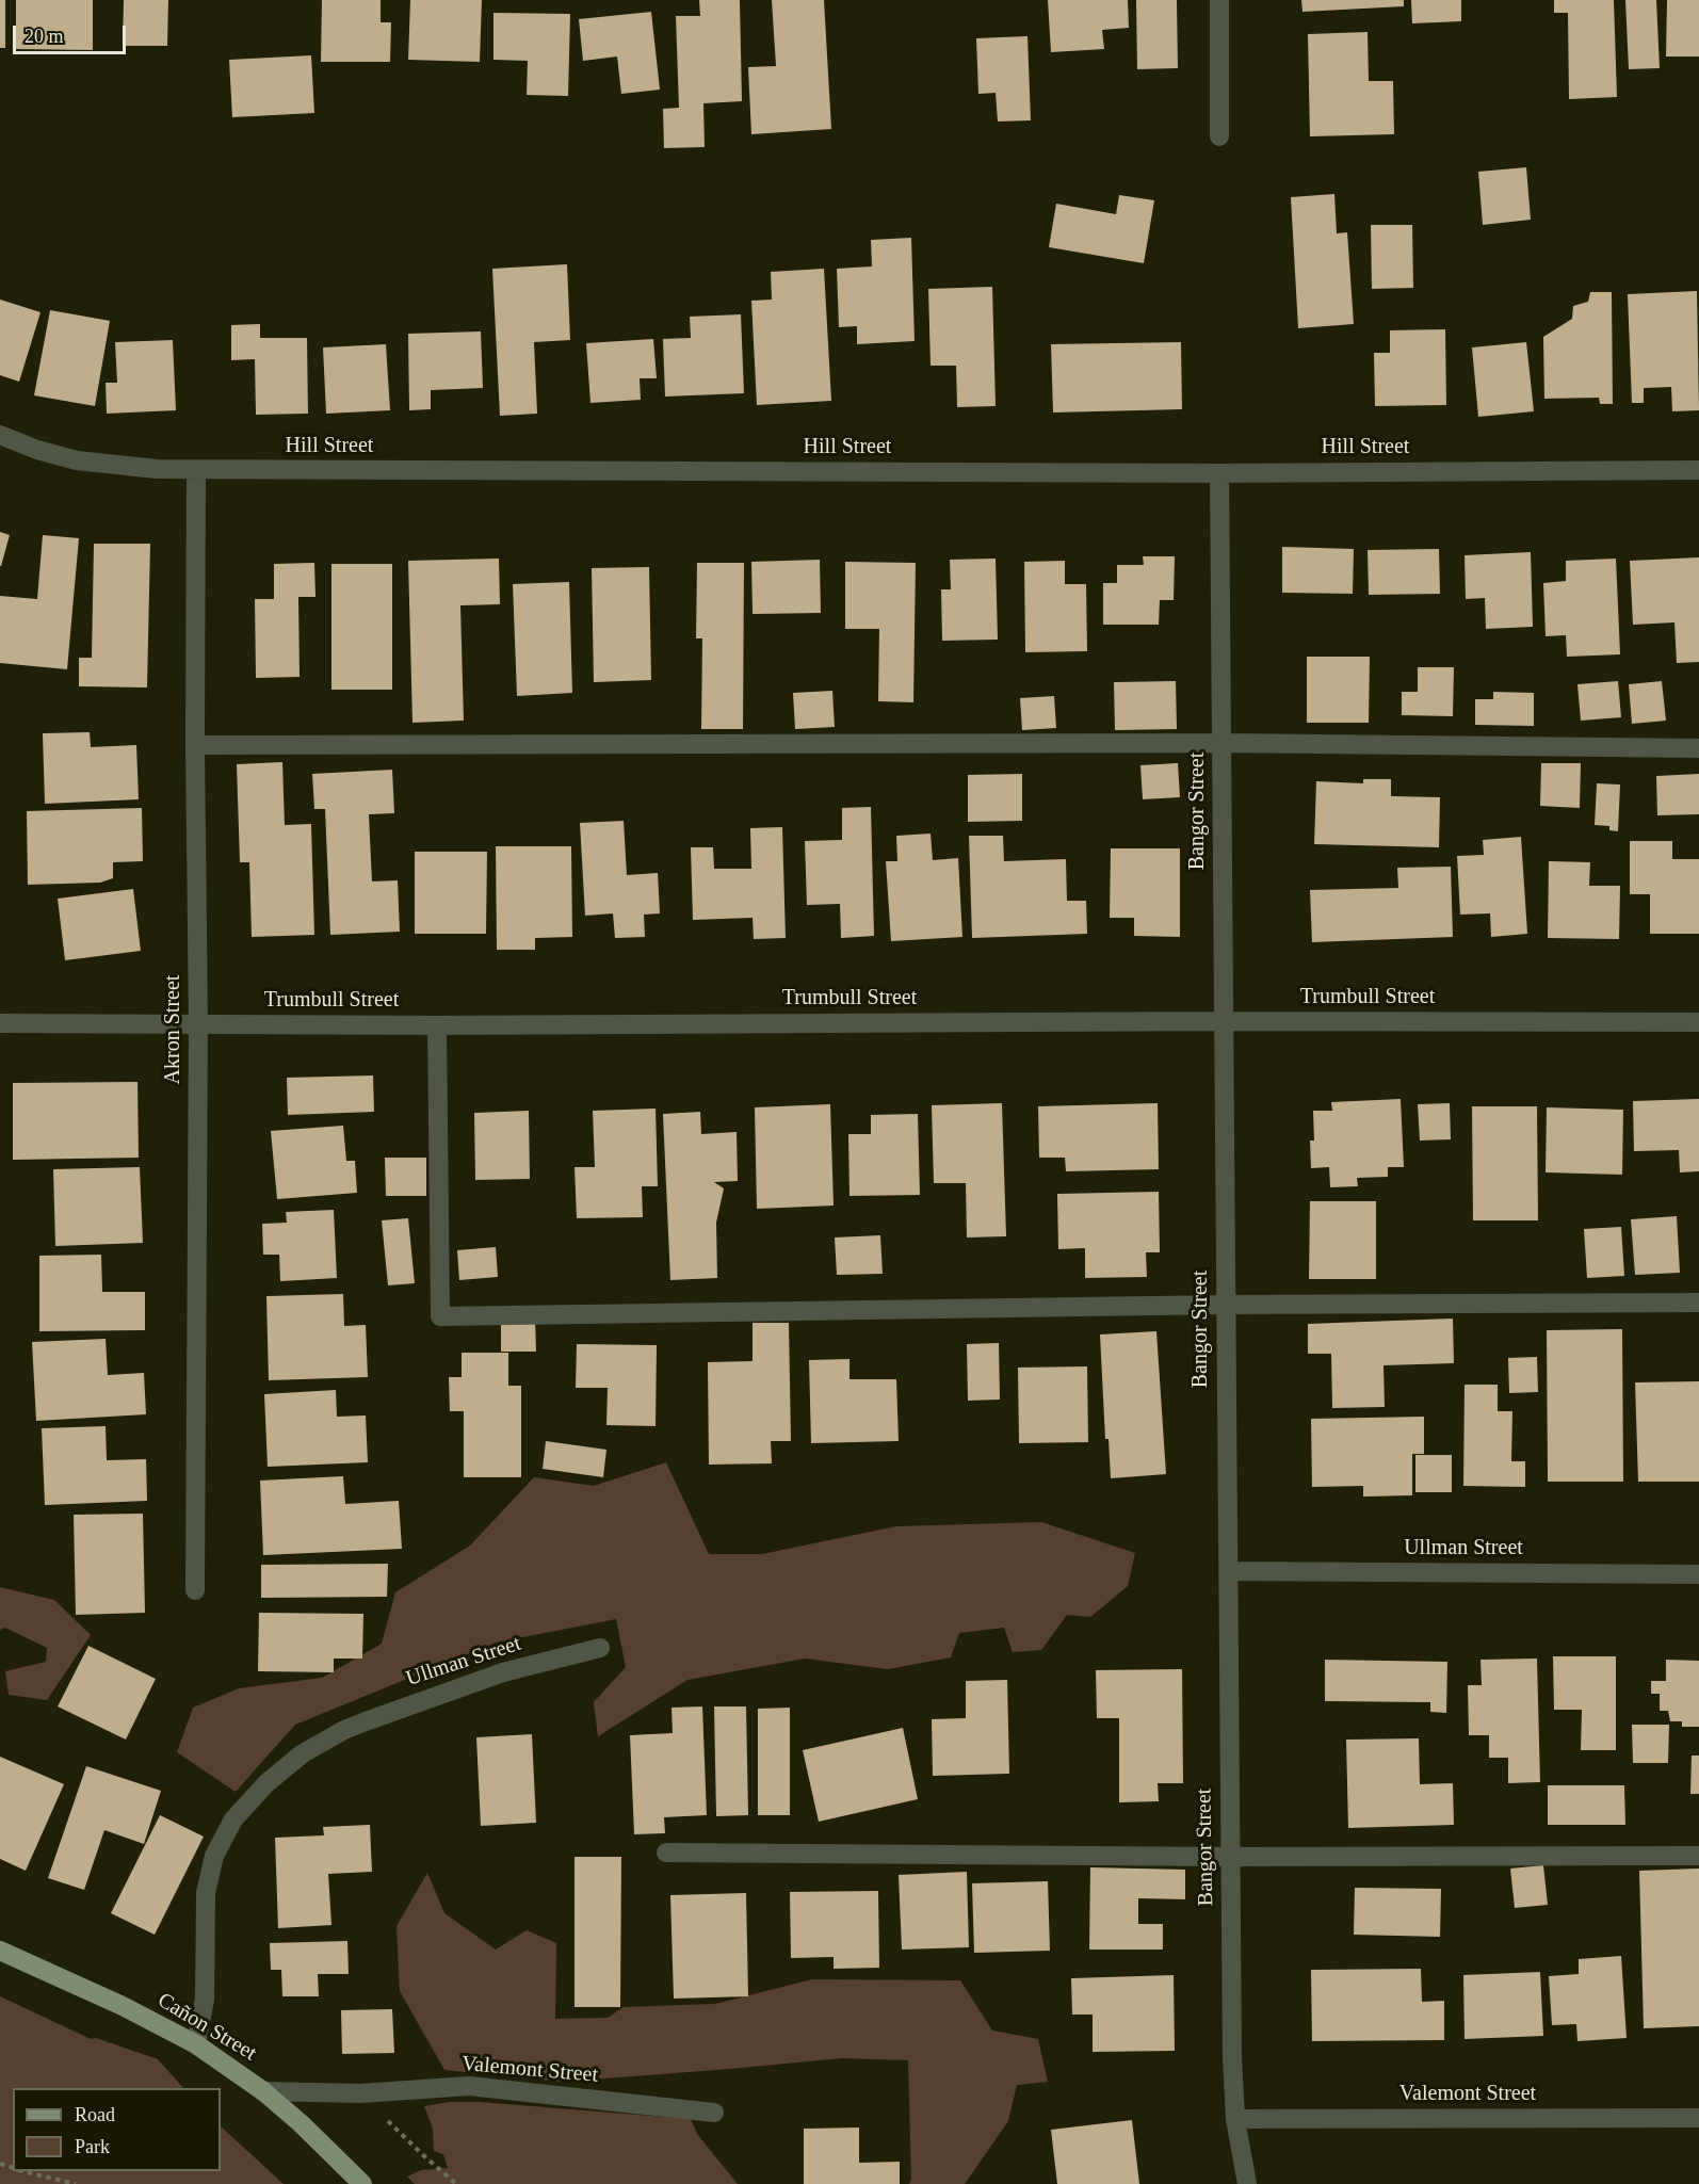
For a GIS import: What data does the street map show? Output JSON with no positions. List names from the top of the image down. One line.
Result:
{"streets":{"main road":["Cañon Street"],"street":["Hill Street","Bangor Street","Trumbull Street","Akron Street","Ullman Street","Valemont Street"]},"crossings":[["Hill Street","Bangor Street"],["Hill Street","Akron Street"],["Bangor Street","Trumbull Street"],["Bangor Street","Ullman Street"],["Bangor Street","Valemont Street"],["Trumbull Street","Akron Street"],["Ullman Street","Cañon Street"],["Cañon Street","Valemont Street"]],"legend":["Road","Park"],"scale_bar":"20 m"}
